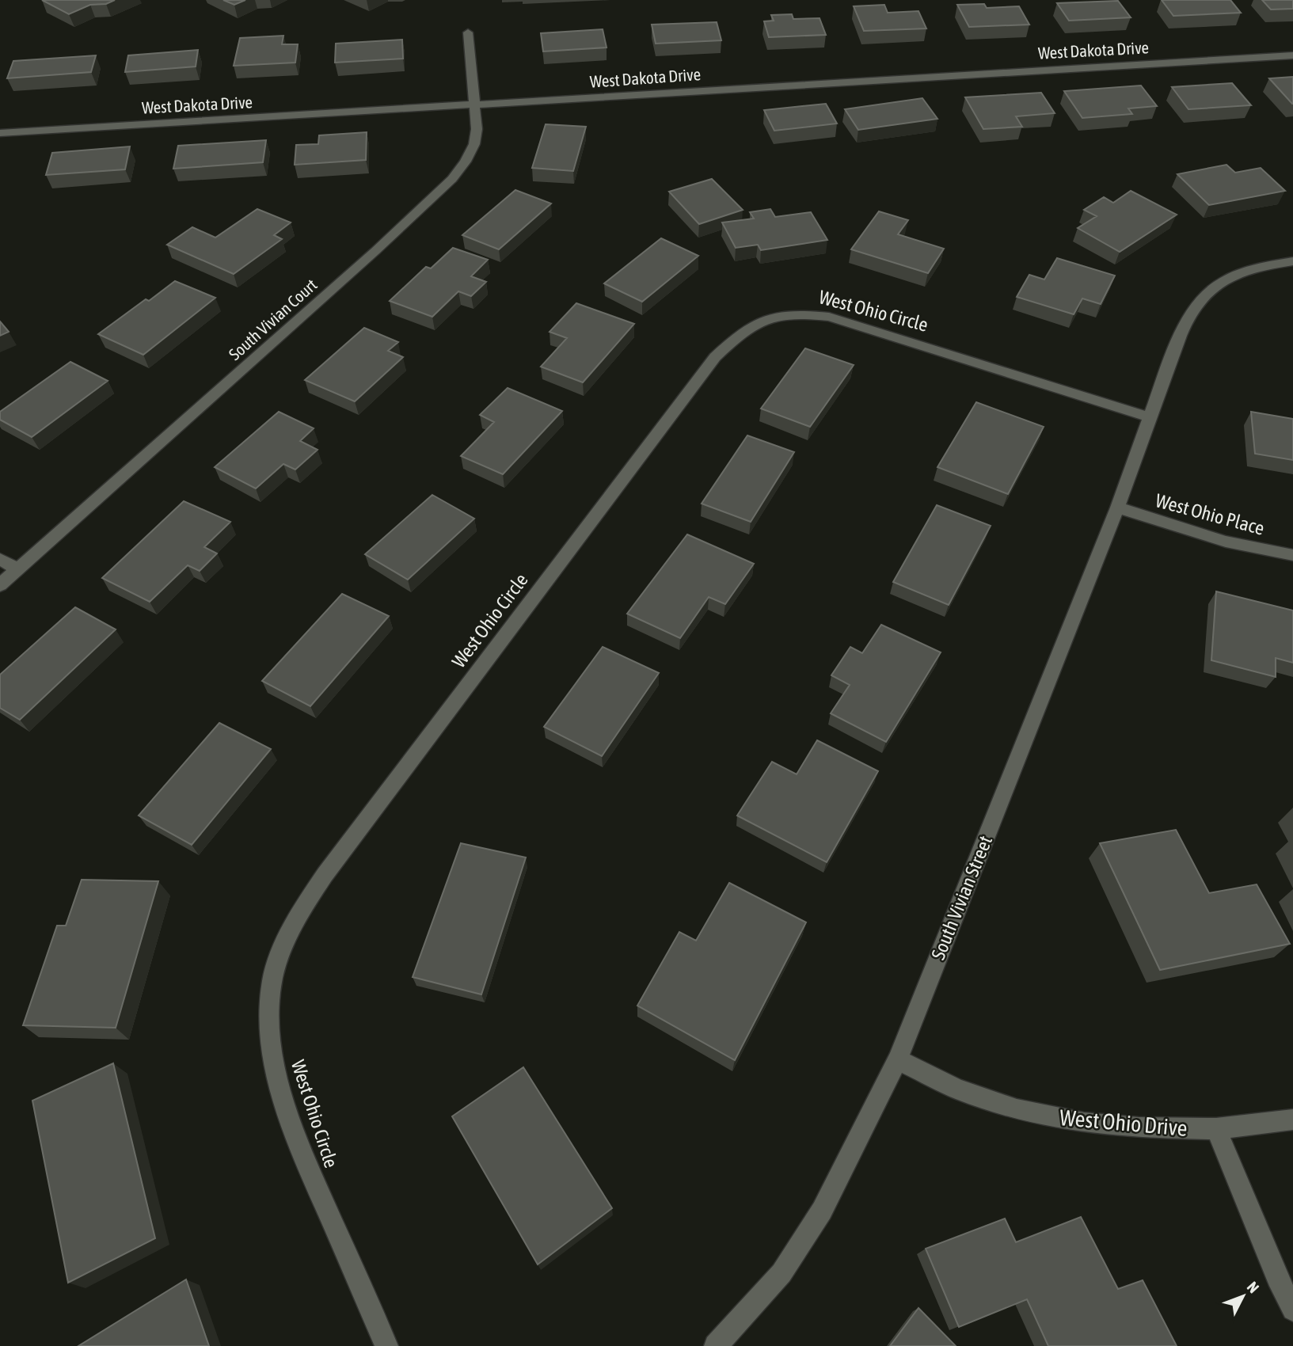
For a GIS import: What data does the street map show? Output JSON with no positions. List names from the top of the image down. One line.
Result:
{"streets":{"street":["West Dakota Drive","West Ohio Circle","South Vivian Court","West Ohio Place","South Vivian Street","West Ohio Drive"]},"crossings":[["West Dakota Drive","South Vivian Court"],["West Ohio Circle","South Vivian Street"],["West Ohio Place","South Vivian Street"],["South Vivian Street","West Ohio Drive"]],"north":"top right"}
